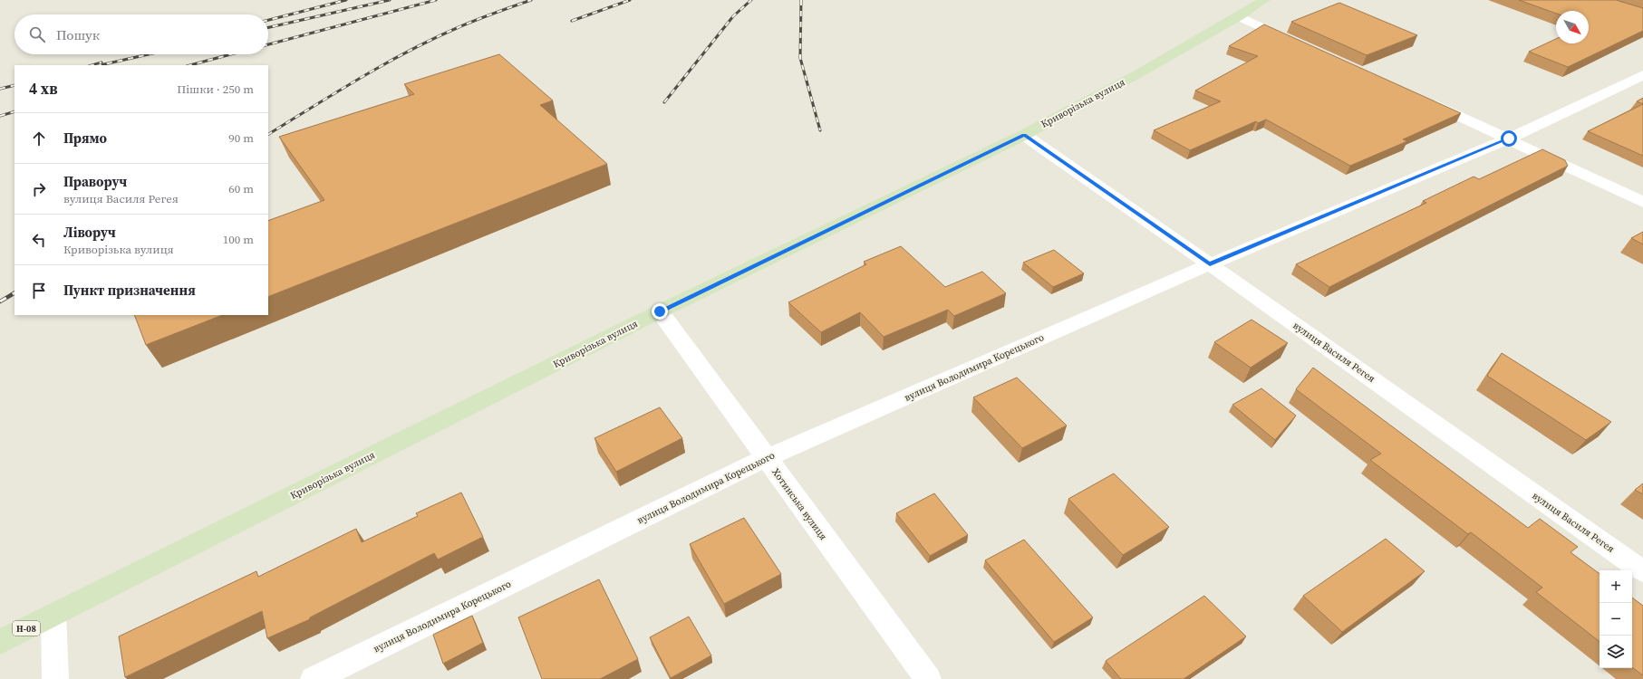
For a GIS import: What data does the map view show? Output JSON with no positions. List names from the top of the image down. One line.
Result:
{"streets":{"main road":["Криворізька вулиця","Н-08"],"street":["вулиця Василя Регея","вулиця Володимира Корецького","Хотинська вулиця"]},"crossings":[["Криворізька вулиця","вулиця Василя Регея"],["Криворізька вулиця","Хотинська вулиця"],["вулиця Василя Регея","вулиця Володимира Корецького"],["вулиця Володимира Корецького","Хотинська вулиця"]],"north":"bottom right","page":{"search":"Пошук","heading":["4 хв","Пішки · 250 m"],"list":[["Прямо","90 m"],["Праворуч","вулиця Василя Регея","60 m"],["Ліворуч","Криворізька вулиця","100 m"],"Пункт призначення"],"map_buttons":["+","−"]}}
